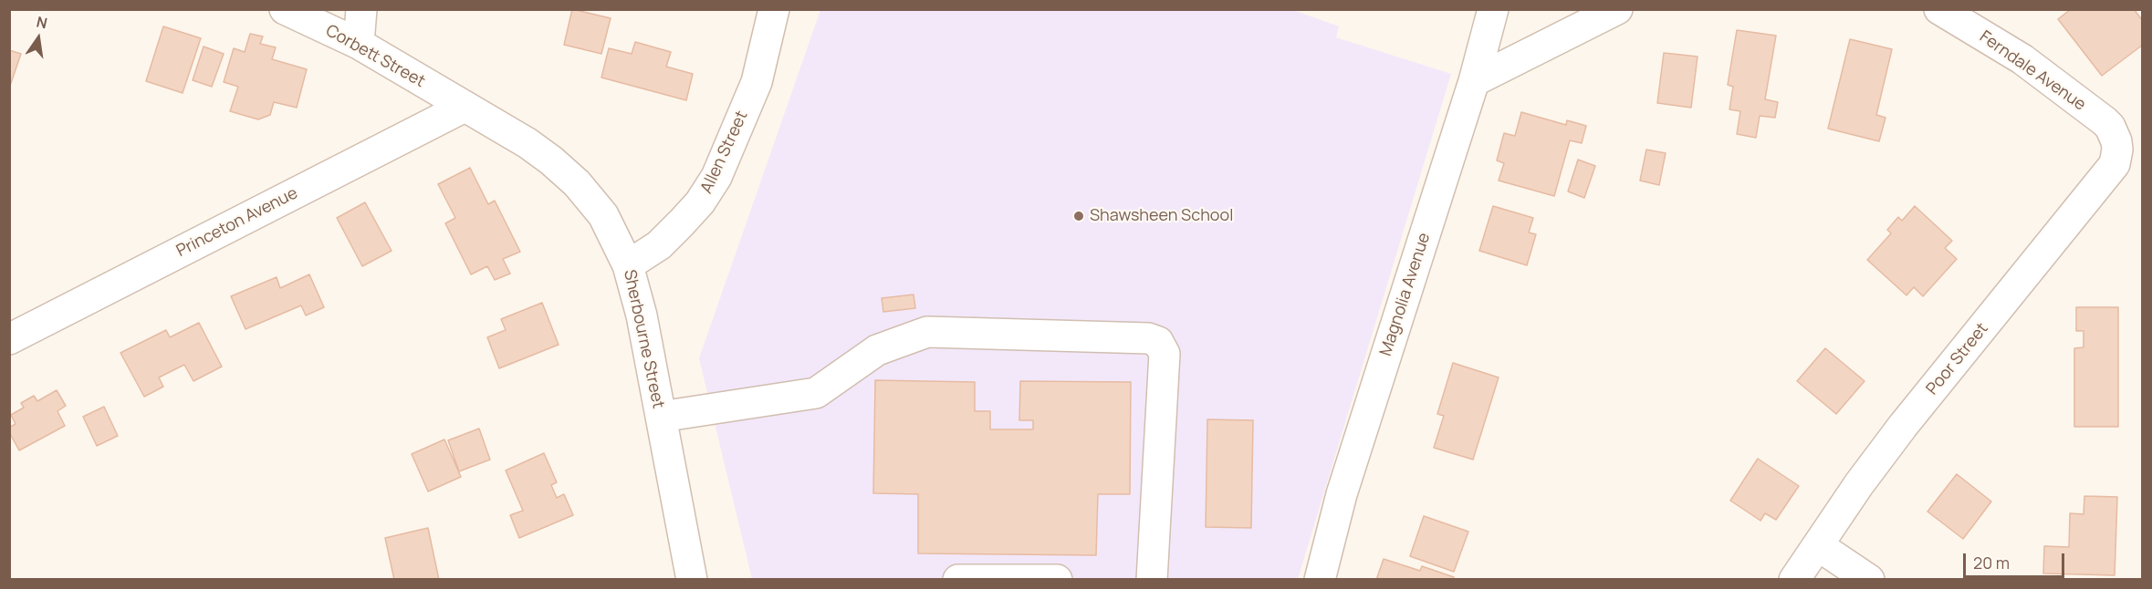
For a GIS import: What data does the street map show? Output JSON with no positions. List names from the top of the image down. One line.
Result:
{"streets":{"street":["Corbett Street","Ferndale Avenue","Allen Street","Princeton Avenue","Magnolia Avenue","Sherbourne Street","Poor Street"]},"crossings":[["Corbett Street","Princeton Avenue"],["Corbett Street","Sherbourne Street"],["Ferndale Avenue","Poor Street"],["Allen Street","Sherbourne Street"],["Princeton Avenue","Sherbourne Street"]],"places":["Shawsheen School"],"scale_bar":"20 m","north":"top"}
